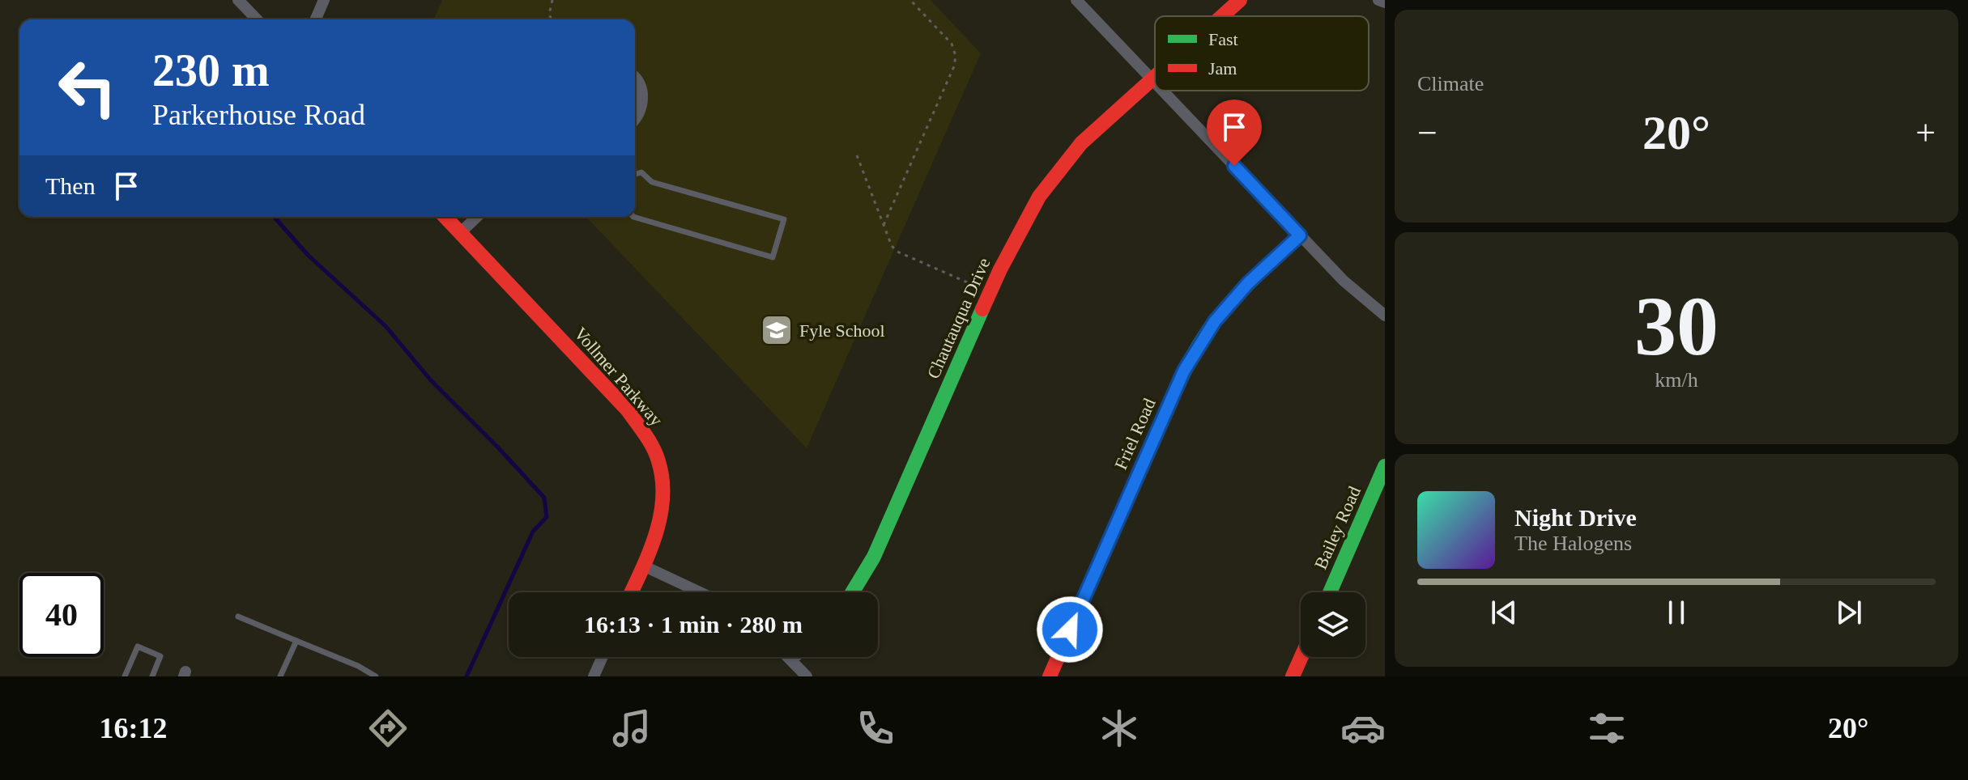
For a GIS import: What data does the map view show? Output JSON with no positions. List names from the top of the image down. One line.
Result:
{"streets":{"street":["Chautauqua Drive","Vollmer Parkway","Friel Road","Bailey Road"]},"places":{"school or university":["Fyle School"]},"legend":["Fast","Jam"],"page":{"tile":["Climate",["30","km/h"]],"turn":["230 m","Parkerhouse Road"],"heat":["−","20°","+"],"then":"Then","song":["Night Drive","The Halogens"],"limit":"40","trip":"16:13 · 1 min · 280 m","tabs":["16:12","20°"]}}
